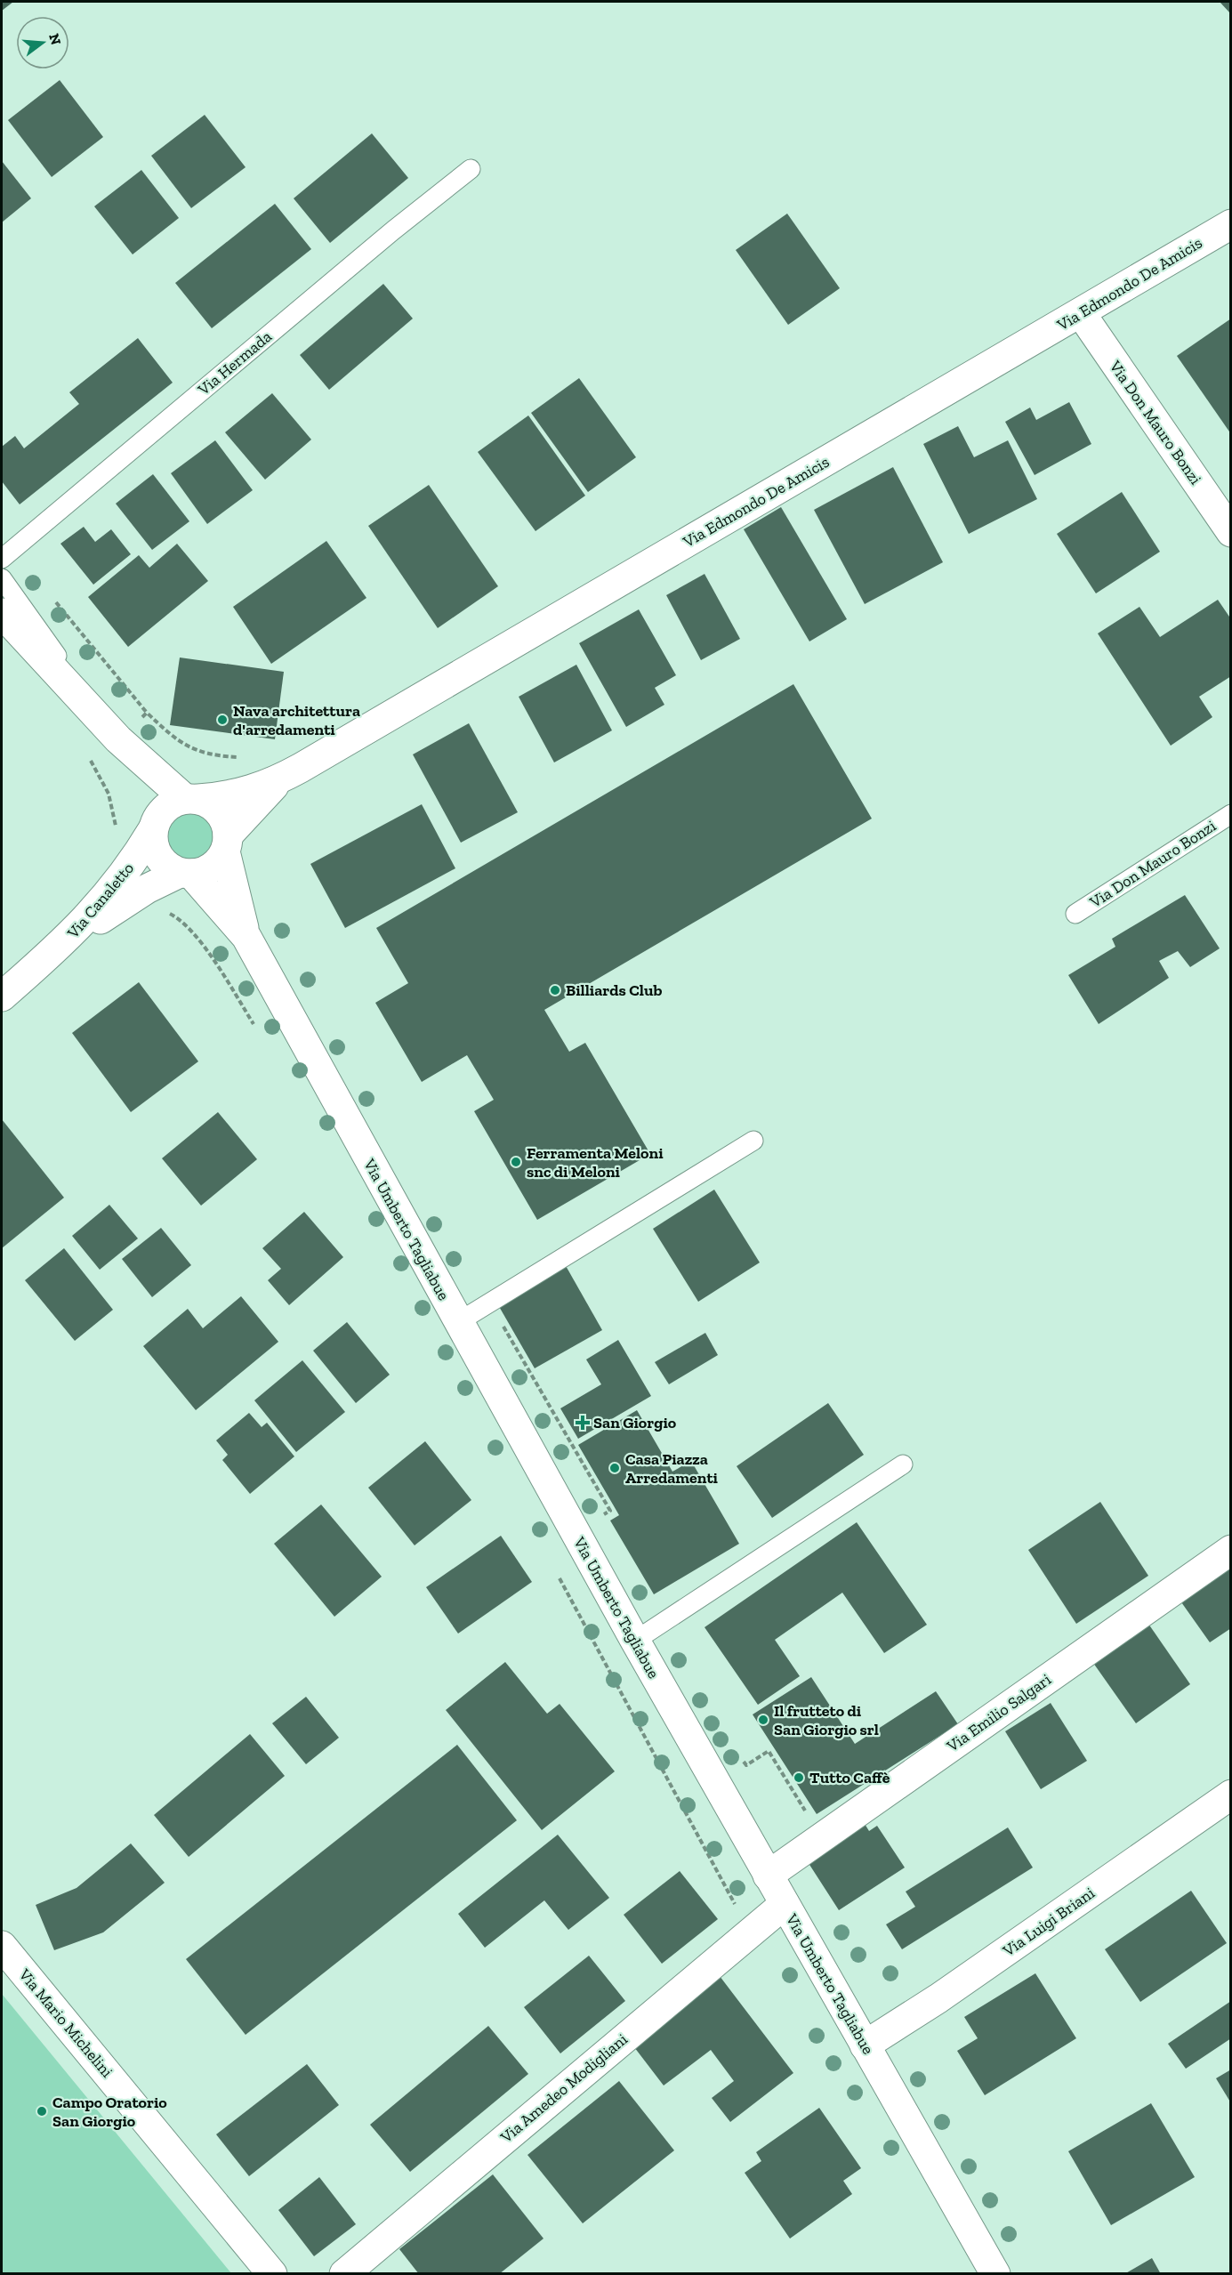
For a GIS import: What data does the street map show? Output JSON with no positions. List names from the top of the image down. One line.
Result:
{"streets":{"street":["Via Edmondo De Amicis","Via Don Mauro Bonzi","Via Canaletto","Via Umberto Tagliabue","Via Emilio Salgari","Via Luigi Briani","Via Mario Michelini","Via Amedeo Modigliani"],"lane":["Via Hermada"]},"crossings":[["Via Edmondo De Amicis","Via Don Mauro Bonzi"],["Via Edmondo De Amicis","Via Canaletto"],["Via Edmondo De Amicis","Via Umberto Tagliabue"],["Via Canaletto","Via Umberto Tagliabue"],["Via Umberto Tagliabue","Via Emilio Salgari"],["Via Umberto Tagliabue","Via Luigi Briani"],["Via Umberto Tagliabue","Via Amedeo Modigliani"]],"places":{"other":["Nava architettura d'arredamenti","Billiards Club","Ferramenta Meloni snc di Meloni","Casa Piazza Arredamenti","Il frutteto di San Giorgio srl","Tutto Caffè","Campo Oratorio San Giorgio"],"health":["San Giorgio"]},"north":"right"}
